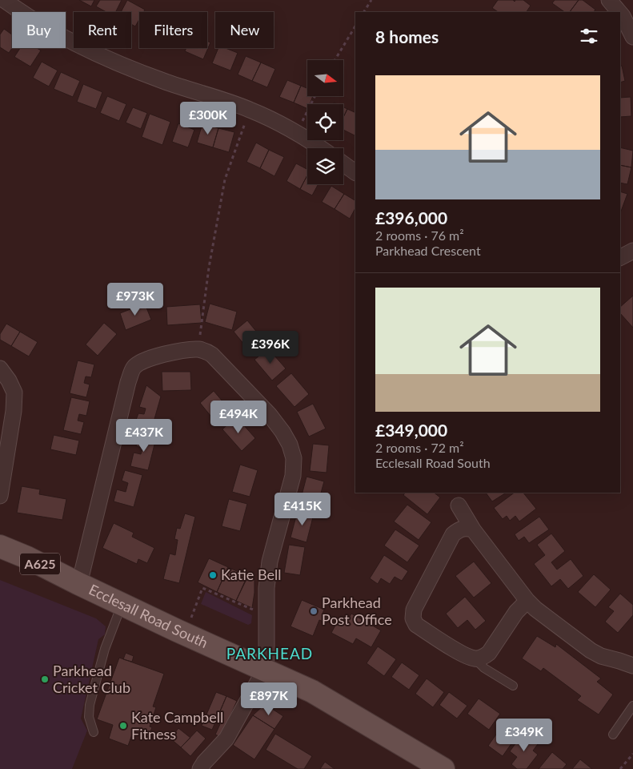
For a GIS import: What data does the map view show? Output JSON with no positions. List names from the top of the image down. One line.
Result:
{"streets":{"main road":["A625","Ecclesall Road South"]},"districts":["PARKHEAD"],"places":["Katie Bell","Parkhead Post Office","Parkhead Cricket Club","Kate Campbell Fitness"],"north":"right","page":{"chip":["Buy","Rent","Filters","New"],"heading":"8 homes","list":[{"name":"£396,000","note":"2 rooms · 76 m² · Parkhead Crescent"},{"name":"£349,000","note":"2 rooms · 72 m² · Ecclesall Road South"}],"price":["£300K","£973K","£396K","£494K","£437K","£415K","£897K","£349K"]}}
